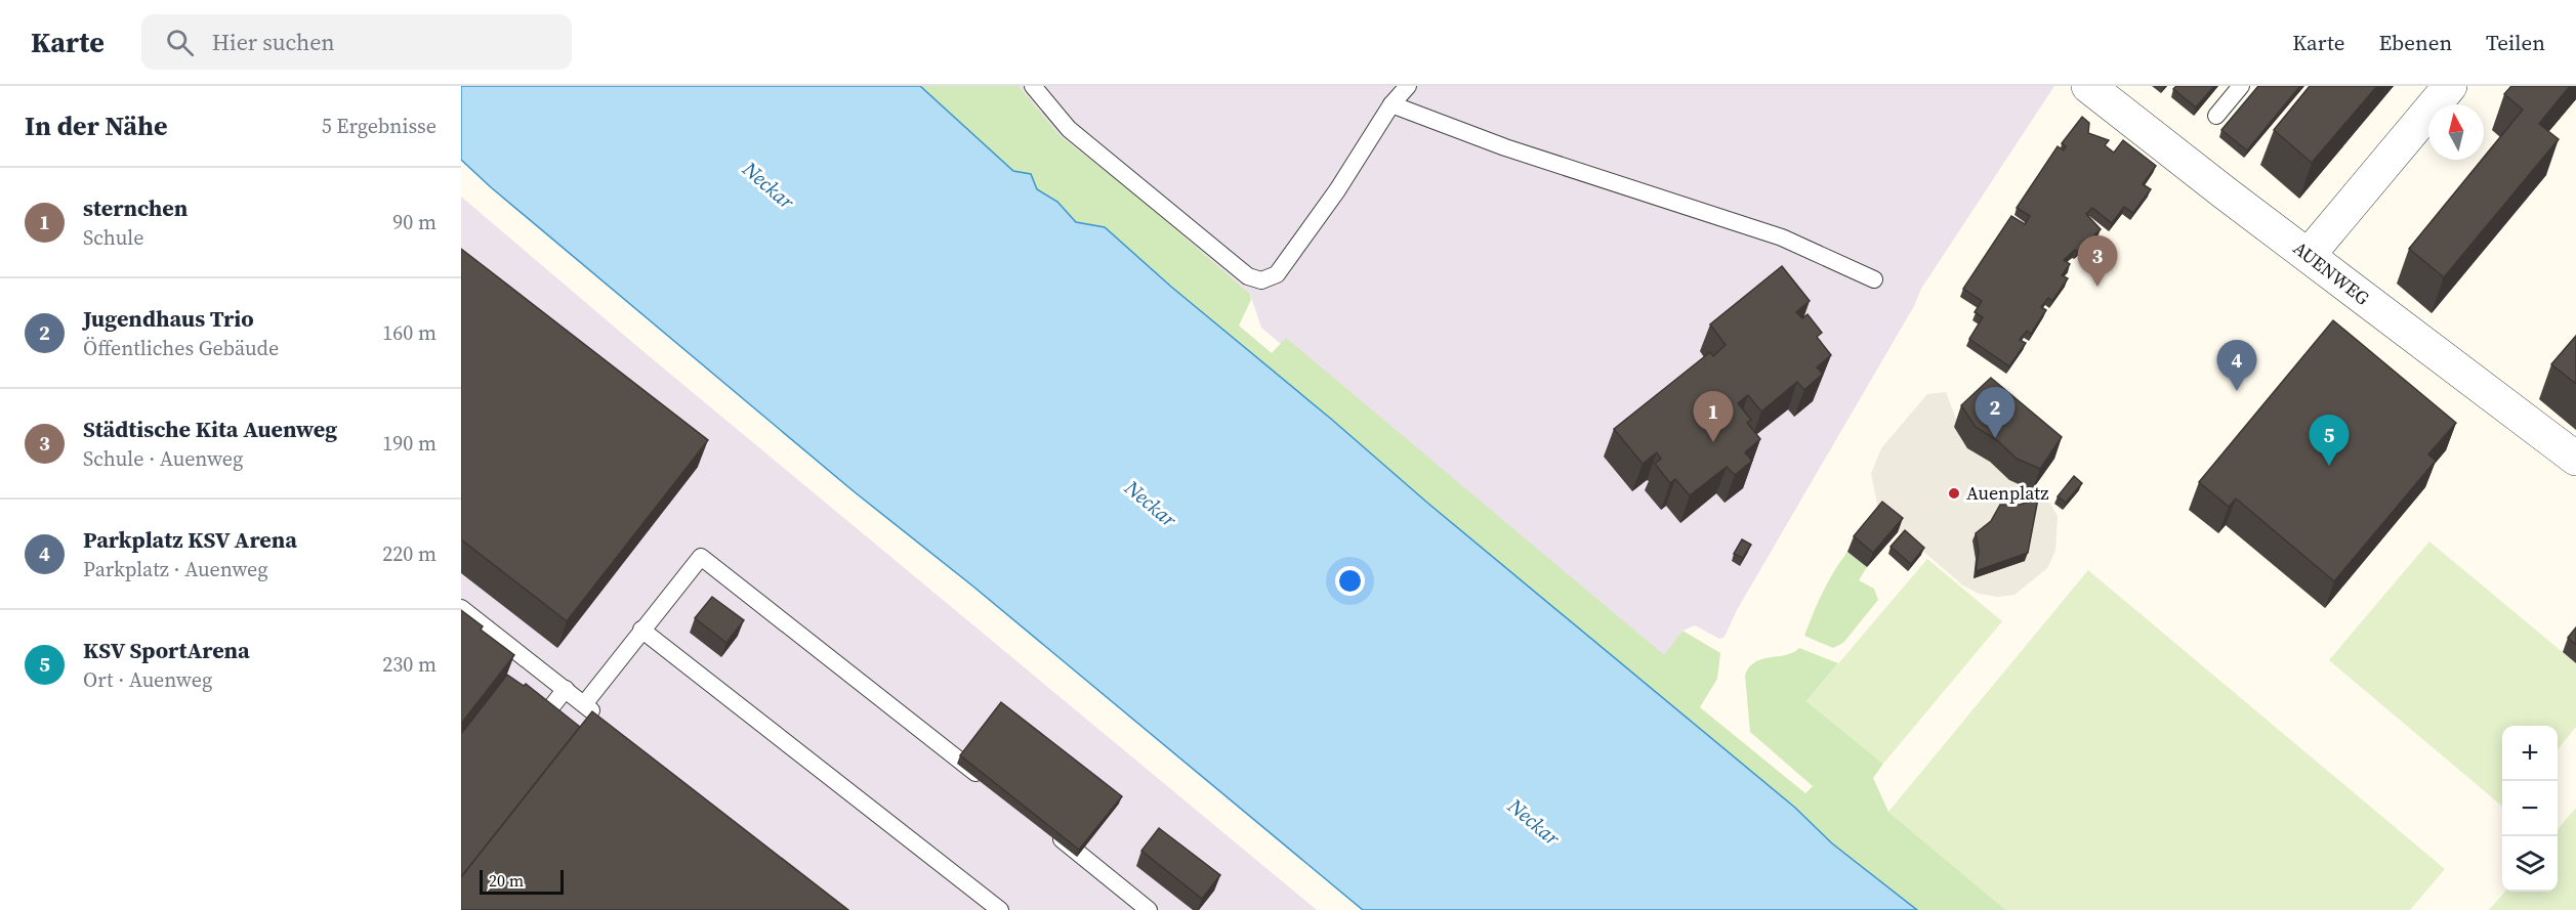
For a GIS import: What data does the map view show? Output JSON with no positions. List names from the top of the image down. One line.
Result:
{"streets":{"street":["AUENWEG"]},"water":["Neckar"],"places":["Auenplatz"],"scale_bar":"20 m","north":"top","page":{"header":"Karte","search":"Hier suchen","nav":["Karte","Ebenen","Teilen"],"heading":["In der Nähe","5 Ergebnisse"],"list":[{"mark":"1","name":"sternchen","note":"Schule","value":"90 m"},{"mark":"2","name":"Jugendhaus Trio","note":"Öffentliches Gebäude","value":"160 m"},{"mark":"3","name":"Städtische Kita Auenweg","note":"Schule · Auenweg","value":"190 m"},{"mark":"4","name":"Parkplatz KSV Arena","note":"Parkplatz · Auenweg","value":"220 m"},{"mark":"5","name":"KSV SportArena","note":"Ort · Auenweg","value":"230 m"}],"pins":["3","4","2","1","5"],"map_buttons":["+","−"],"scale":"20 m"}}
